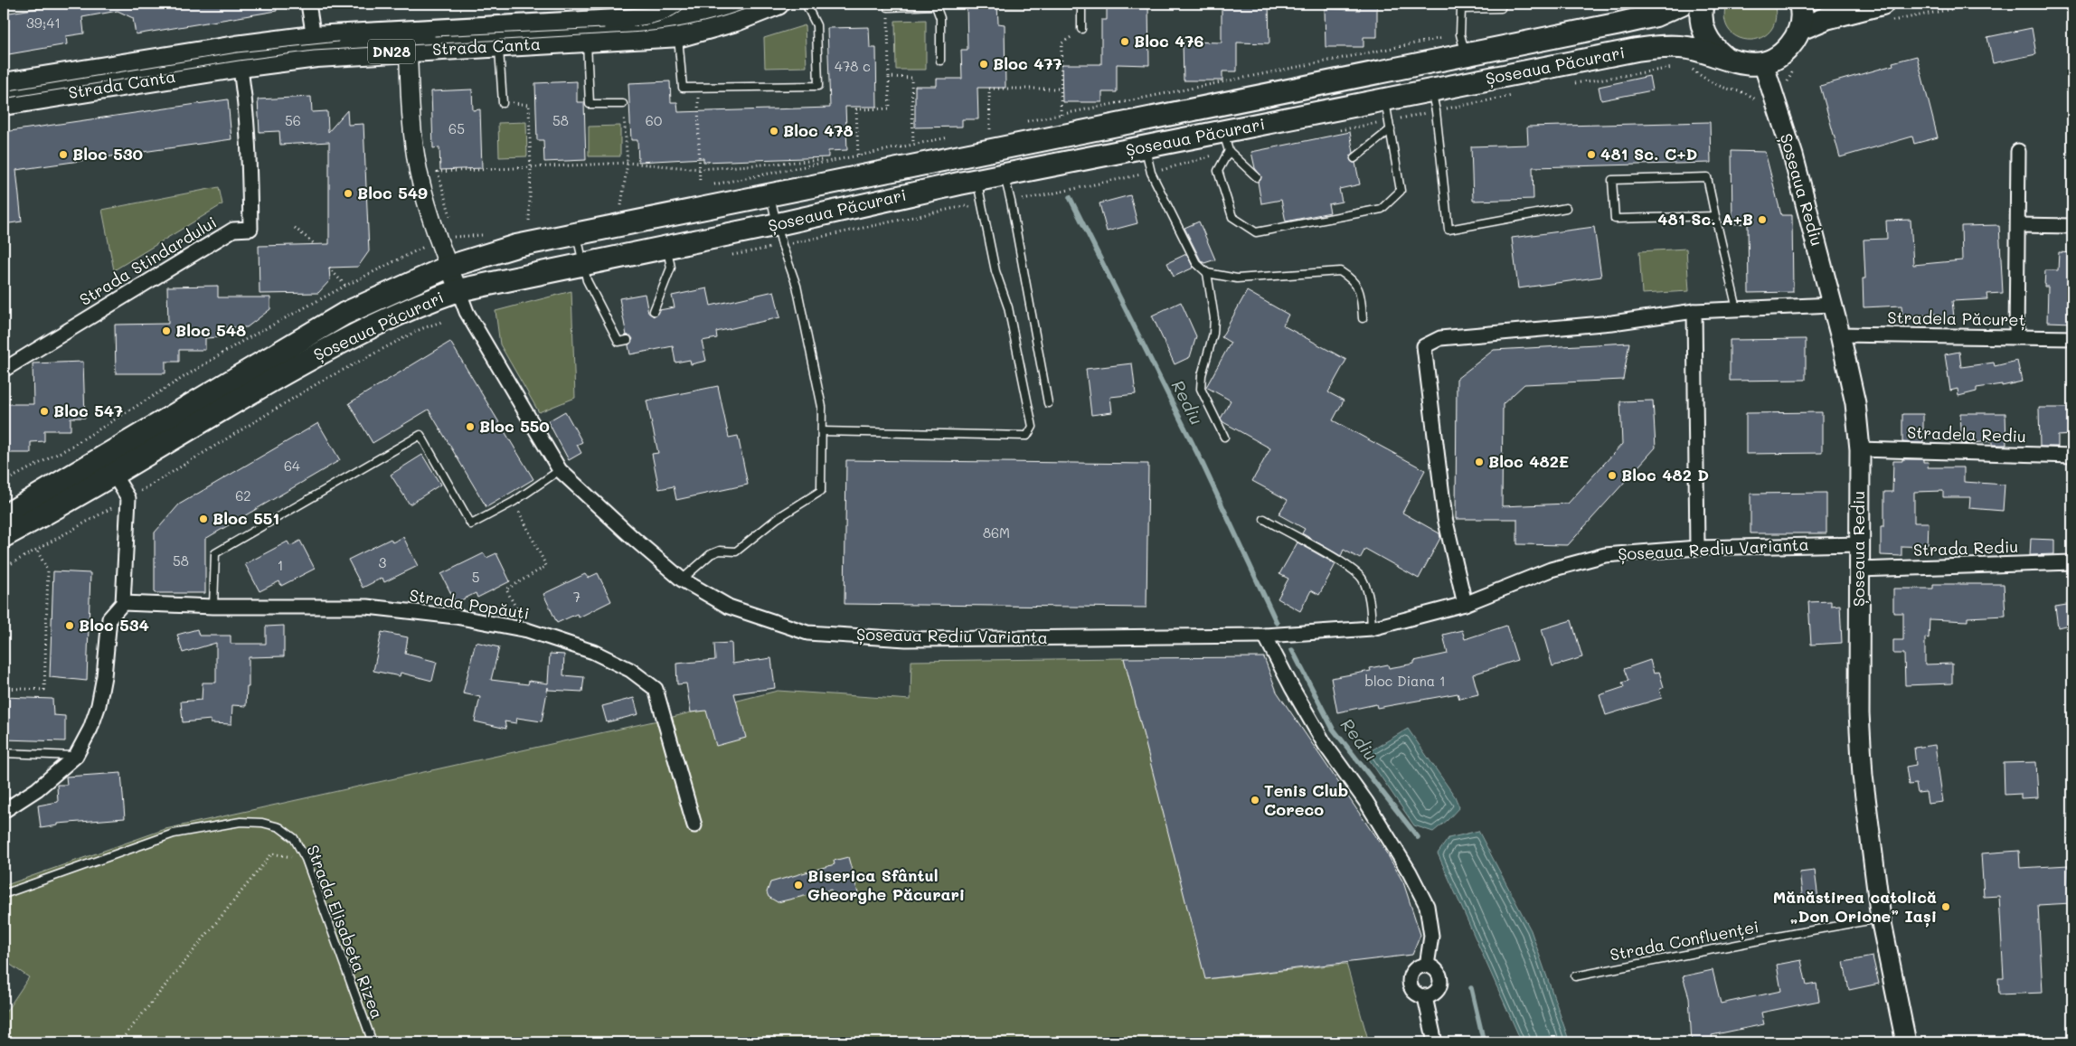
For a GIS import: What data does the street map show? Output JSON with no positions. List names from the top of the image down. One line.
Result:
{"streets":{"main road":["Strada Canta","DN28","Șoseaua Păcurari","Șoseaua Rediu"],"street":["Strada Stindardului","Stradela Păcureț","Stradela Rediu","Strada Rediu","Șoseaua Rediu Varianta","Strada Popăuți"],"lane":["Strada Elisabeta Rizea","Strada Confluenței"]},"crossings":[["Strada Canta","Strada Stindardului"],["Strada Canta","Șoseaua Rediu Varianta"],["Șoseaua Păcurari","Șoseaua Rediu"],["Șoseaua Păcurari","Șoseaua Rediu Varianta"],["Șoseaua Rediu","Stradela Păcureț"],["Șoseaua Rediu","Stradela Rediu"],["Șoseaua Rediu","Strada Rediu"],["Șoseaua Rediu","Șoseaua Rediu Varianta"],["Șoseaua Rediu","Strada Confluenței"]],"water":["Rediu"],"places":["Bloc 476","Bloc 477","Bloc 478","Bloc 530","481 Sc. C+D","Bloc 549","481 Sc. A+B","Bloc 548","Bloc 547","Bloc 550","Bloc 482E","Bloc 482 D","Bloc 551","Bloc 534","Tenis Club Coreco","Biserica Sfântul Gheorghe Păcurari","Mănăstirea catolică „Don Orione” Iași"],"house_numbers":["39;41","478 c","56","58","60","65","64","62","86M","58","3","1","5","7","bloc Diana 1"]}
